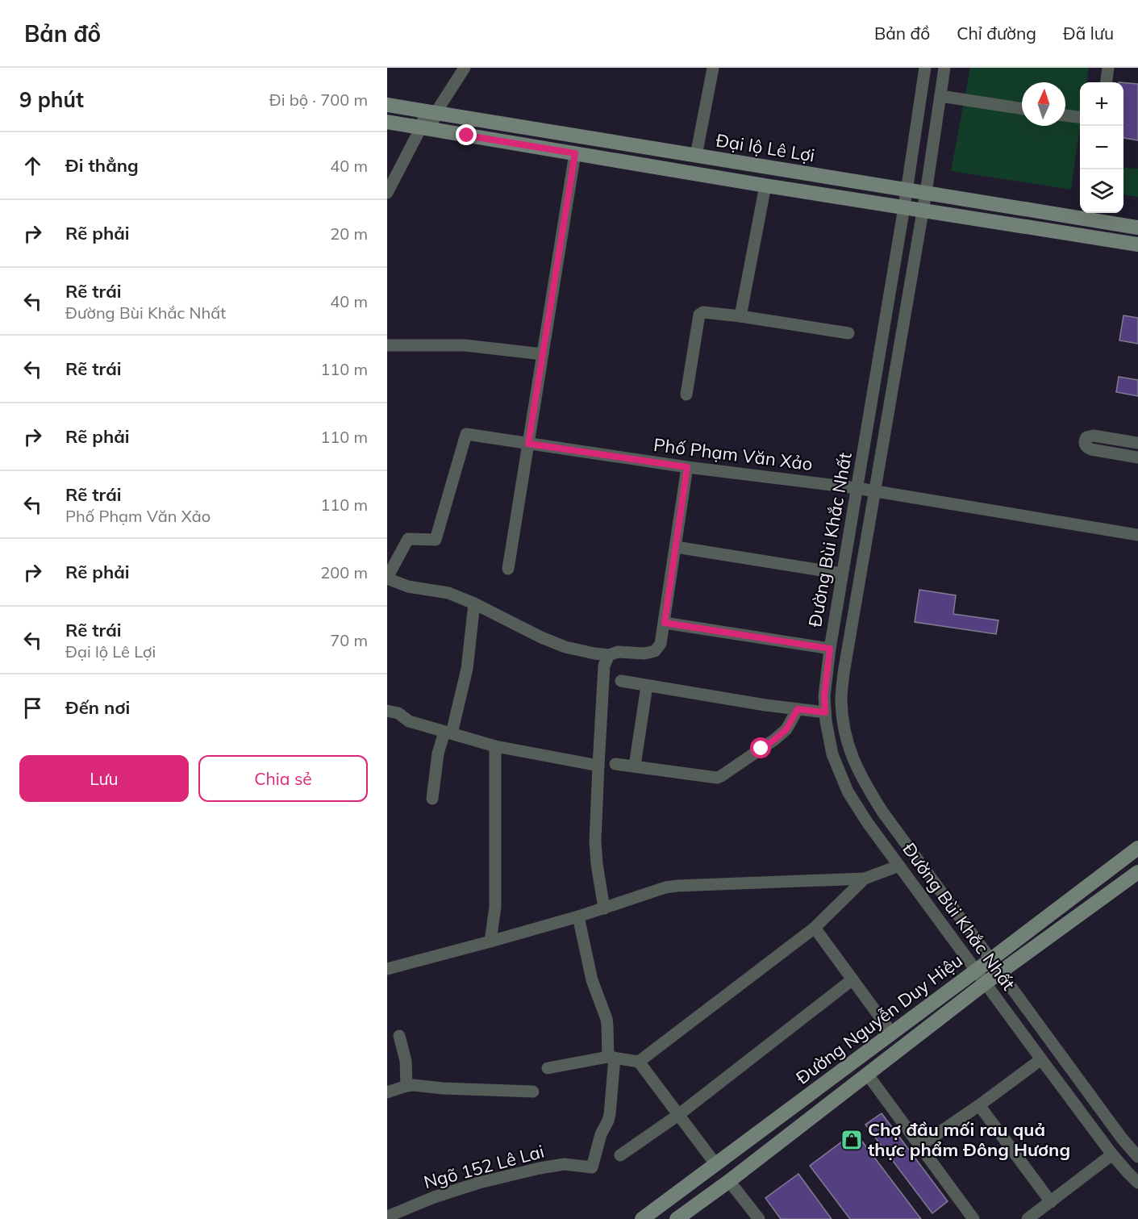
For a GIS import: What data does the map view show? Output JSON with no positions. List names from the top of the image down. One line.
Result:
{"streets":{"main road":["Đại lộ Lê Lợi","Đường Nguyễn Duy Hiệu"],"street":["Phố Phạm Văn Xảo","Đường Bùi Khắc Nhất","Ngõ 152 Lê Lai"]},"crossings":[["Đại lộ Lê Lợi","Đường Bùi Khắc Nhất"],["Phố Phạm Văn Xảo","Đường Bùi Khắc Nhất"],["Đường Bùi Khắc Nhất","Đường Nguyễn Duy Hiệu"]],"places":{"shop":["Chợ đầu mối rau quả thực phẩm Đông Hương"]},"north":"top","page":{"header":"Bản đồ","nav":["Bản đồ","Chỉ đường","Đã lưu"],"heading":["9 phút","Đi bộ · 700 m"],"map_buttons":["+","−"],"list":[["Đi thẳng","40 m"],["Rẽ phải","20 m"],["Rẽ trái","Đường Bùi Khắc Nhất","40 m"],["Rẽ trái","110 m"],["Rẽ phải","110 m"],["Rẽ trái","Phố Phạm Văn Xảo","110 m"],["Rẽ phải","200 m"],["Rẽ trái","Đại lộ Lê Lợi","70 m"],"Đến nơi"],"buttons":["Lưu","Chia sẻ"]}}
